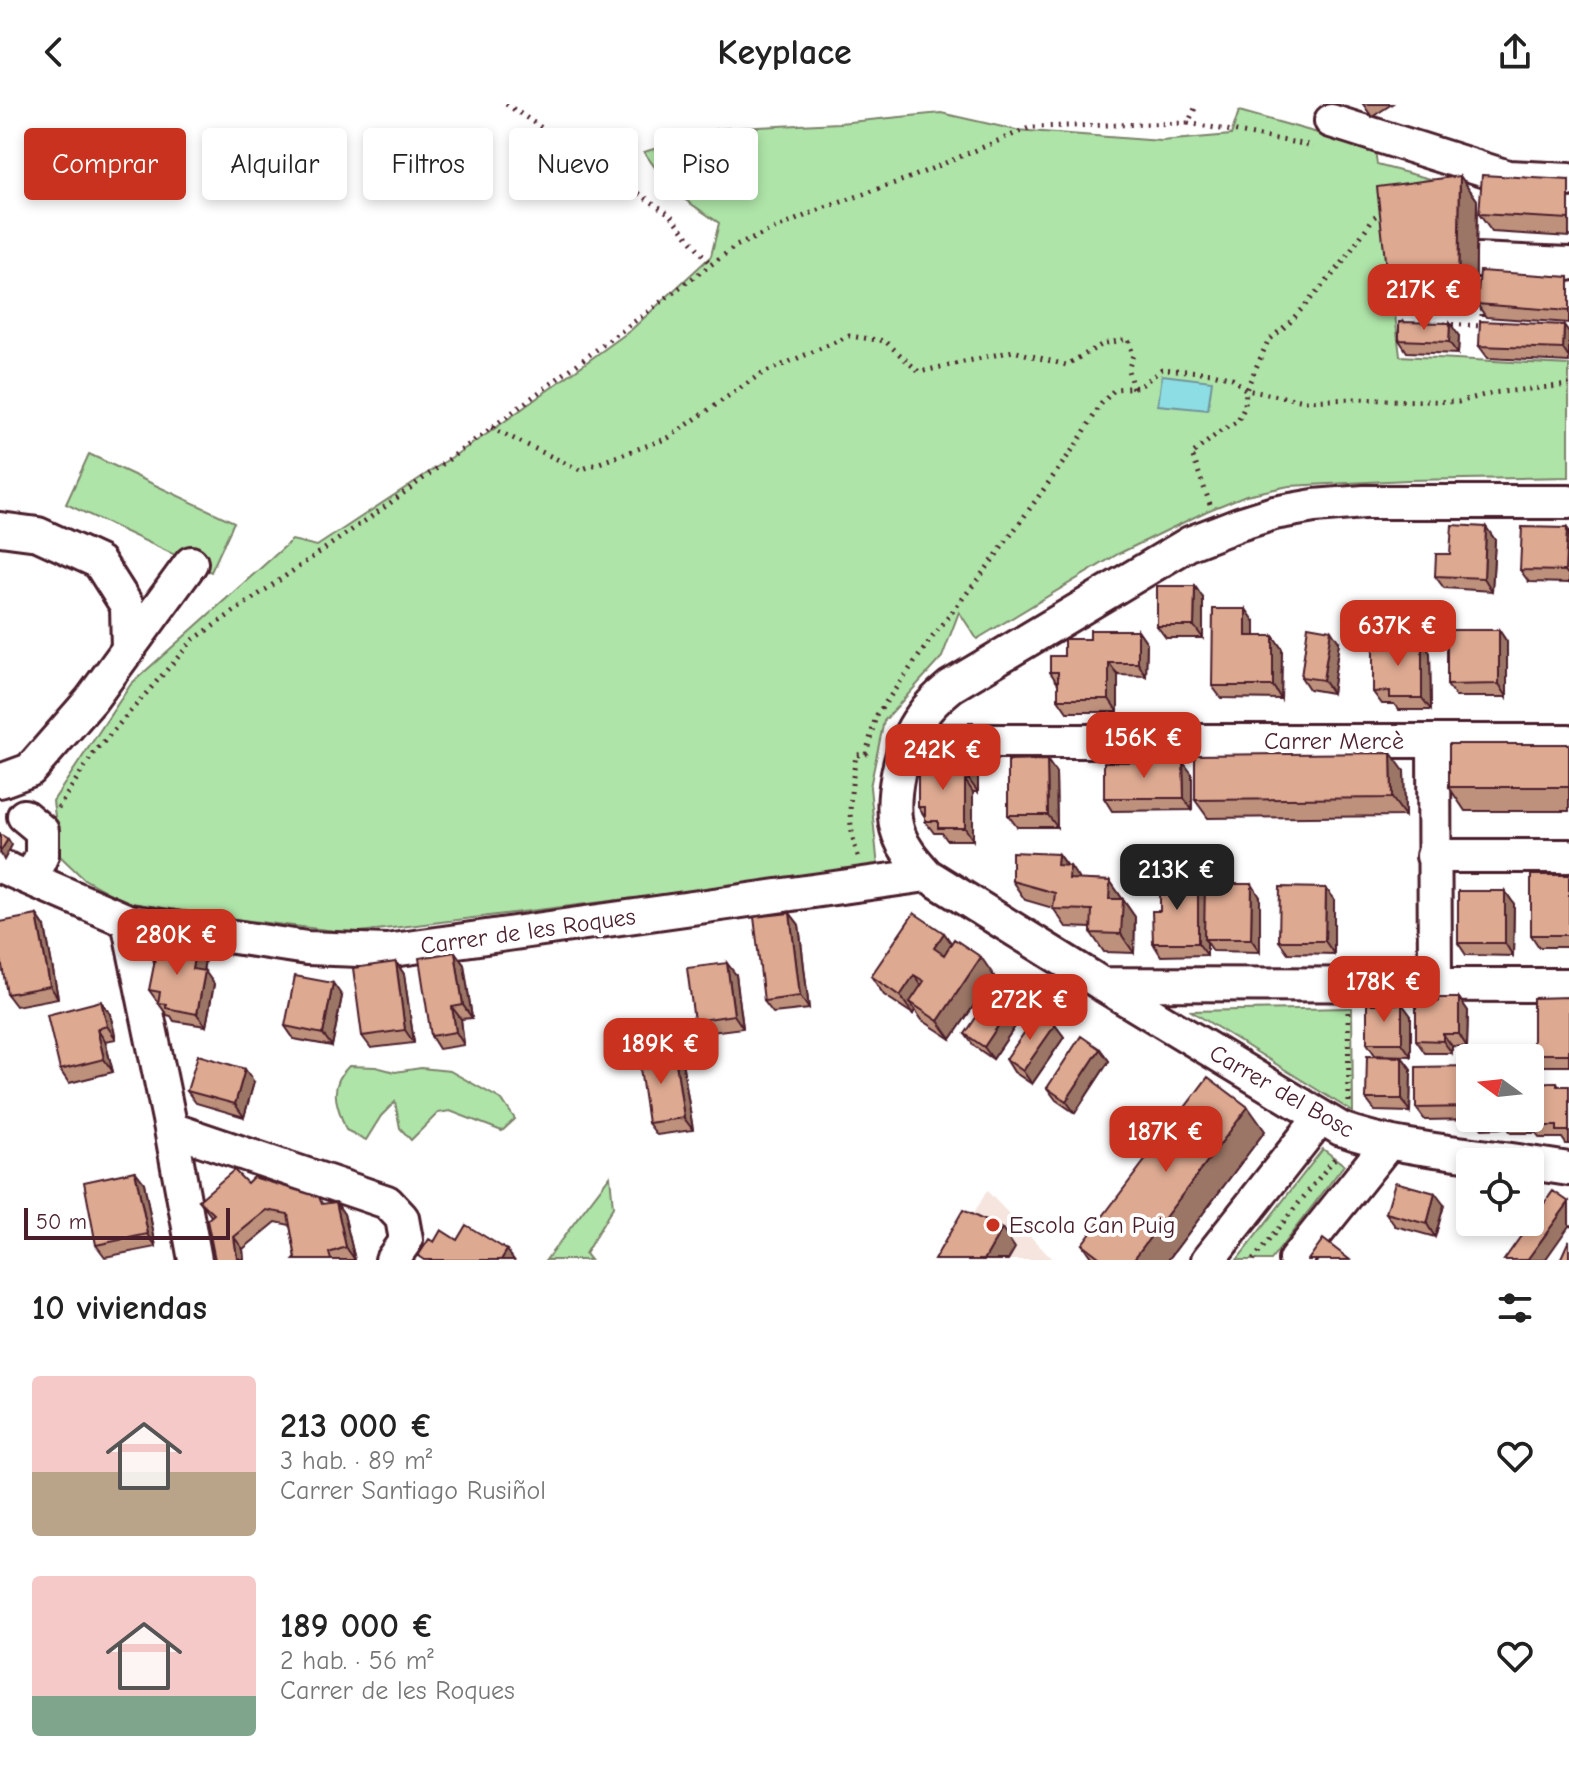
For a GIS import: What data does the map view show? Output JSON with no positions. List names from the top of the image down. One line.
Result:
{"streets":{"street":["Carrer Mercè","Carrer de les Roques","Carrer del Bosc"]},"crossings":[["Carrer de les Roques","Carrer del Bosc"]],"places":["Escola Can Puig"],"scale_bar":"50 m","north":"left","page":{"header":"Keyplace","chip":["Comprar","Alquilar","Filtros","Nuevo","Piso"],"price":["217K €","637K €","156K €","242K €","213K €","280K €","178K €","272K €","189K €","187K €"],"scale":"50 m","heading":"10 viviendas","list":[{"name":"213 000 €","note":"3 hab. · 89 m² · Carrer Santiago Rusiñol"},{"name":"189 000 €","note":"2 hab. · 56 m² · Carrer de les Roques"}]}}
